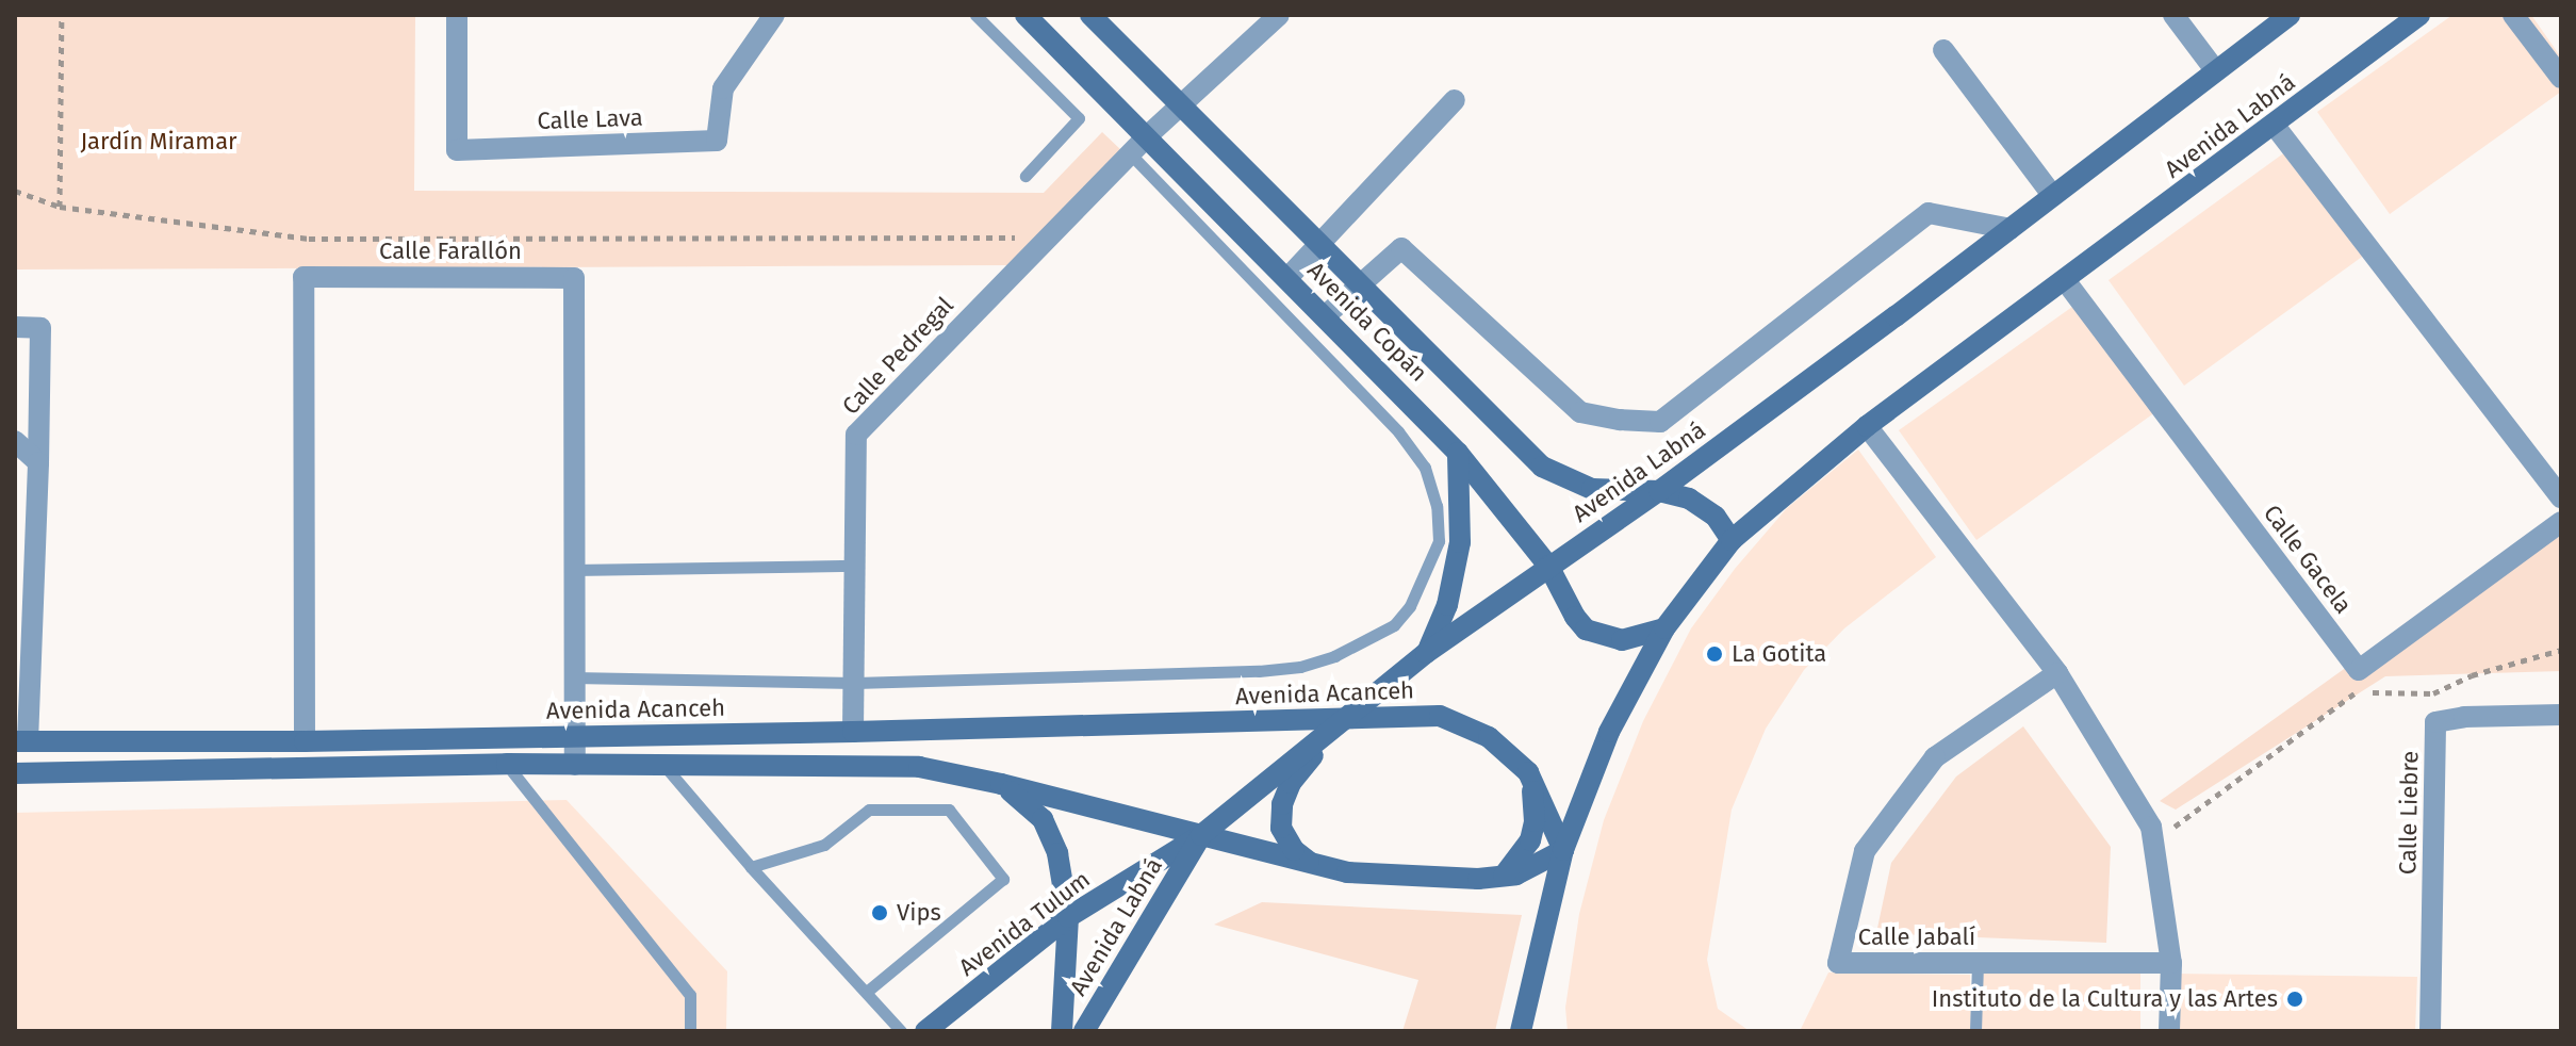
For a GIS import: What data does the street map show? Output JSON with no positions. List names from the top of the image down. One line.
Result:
{"streets":{"street":["Calle Lava","Avenida Labná","Calle Farallón","Avenida Copán","Calle Pedregal","Calle Gacela","Avenida Acanceh","Calle Liebre","Avenida Tulum","Calle Jabalí"]},"crossings":[["Avenida Labná","Avenida Copán"],["Avenida Labná","Calle Gacela"],["Avenida Labná","Avenida Acanceh"],["Avenida Labná","Avenida Tulum"],["Calle Farallón","Avenida Acanceh"],["Avenida Copán","Calle Pedregal"],["Calle Pedregal","Avenida Acanceh"]],"parks":["Jardín Miramar"],"places":["La Gotita","Vips","Instituto de la Cultura y las Artes"]}
